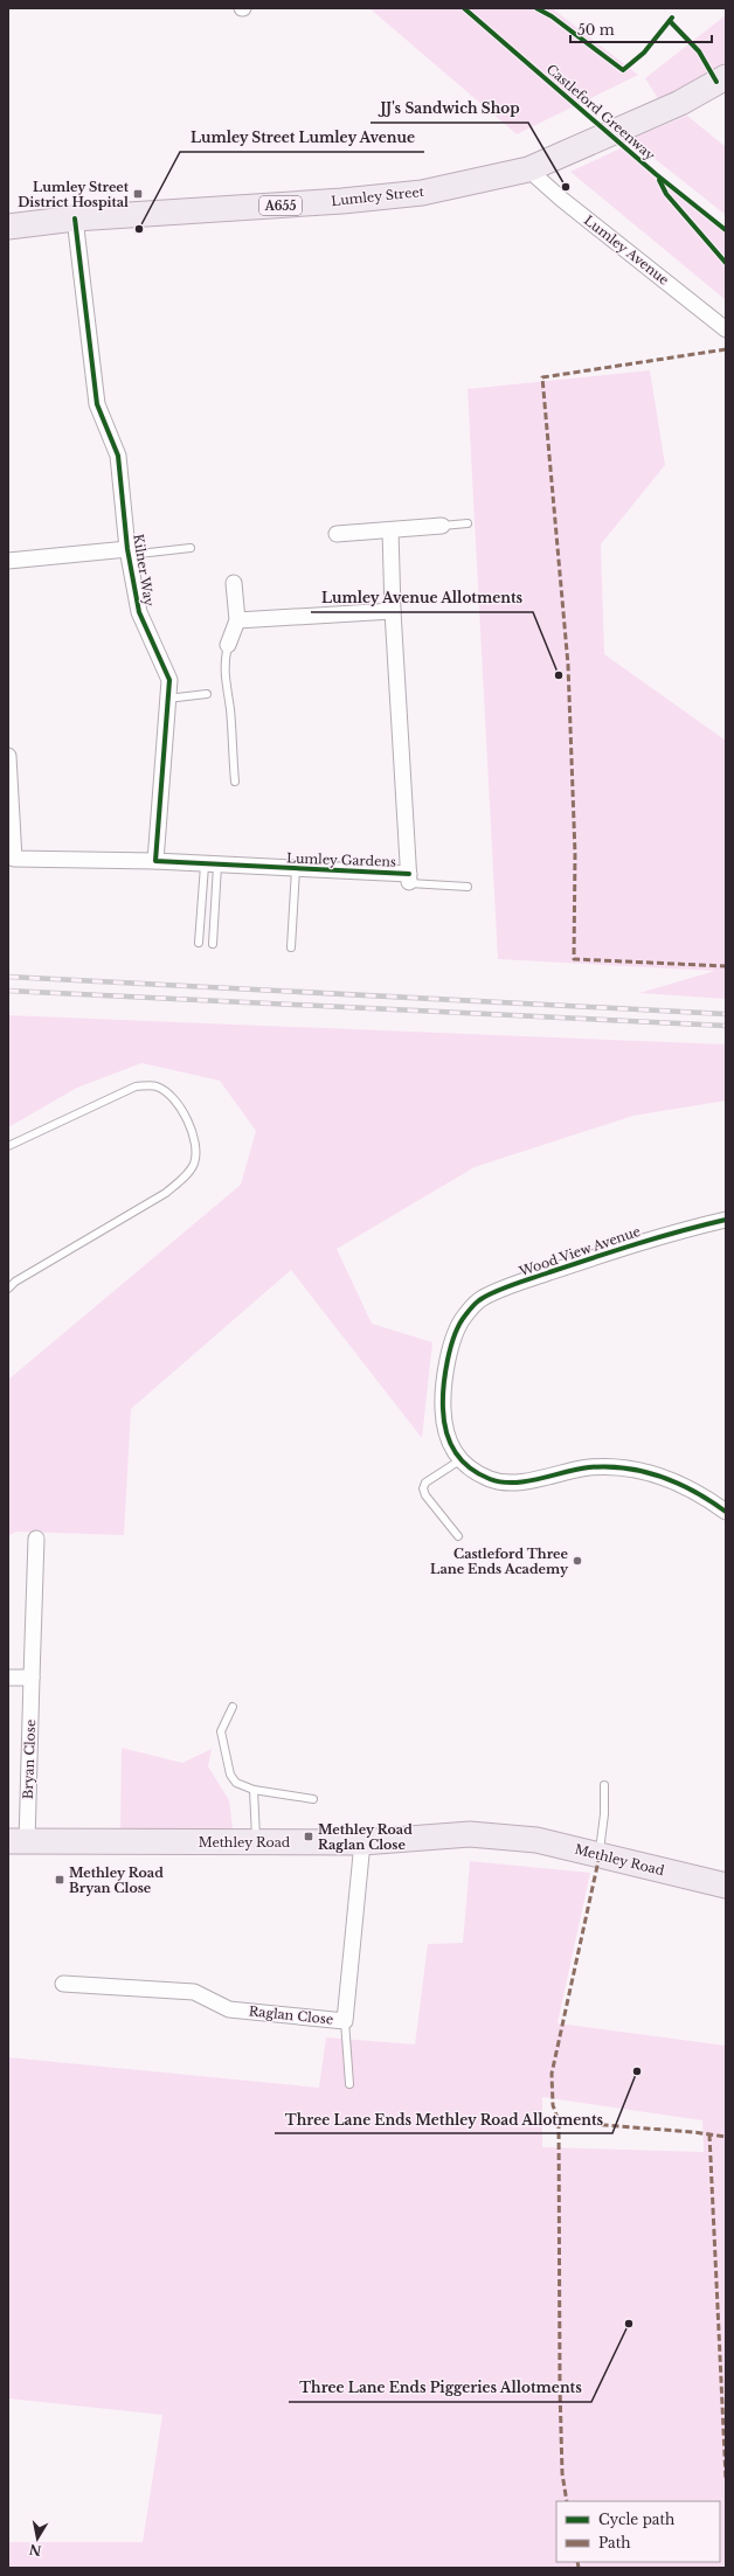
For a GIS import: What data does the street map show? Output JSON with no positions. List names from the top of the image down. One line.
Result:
{"streets":{"main road":["Lumley Street","A655","Methley Road"],"street":["Lumley Avenue","Kilner Way","Lumley Gardens","Wood View Avenue","Bryan Close","Raglan Close"],"cycle path":["Castleford Greenway"]},"crossings":[["Lumley Street","Lumley Avenue"],["Lumley Street","Kilner Way"],["Bryan Close","Methley Road"],["Methley Road","Raglan Close"]],"places":{"other":["JJ's Sandwich Shop","Lumley Street Lumley Avenue","Lumley Avenue Allotments","Castleford Three Lane Ends Academy","Three Lane Ends Methley Road Allotments","Three Lane Ends Piggeries Allotments"],"transit":["Lumley Street District Hospital","Methley Road Raglan Close","Methley Road Bryan Close"]},"legend":["Cycle path","Path"],"scale_bar":"50 m","north":"bottom"}
